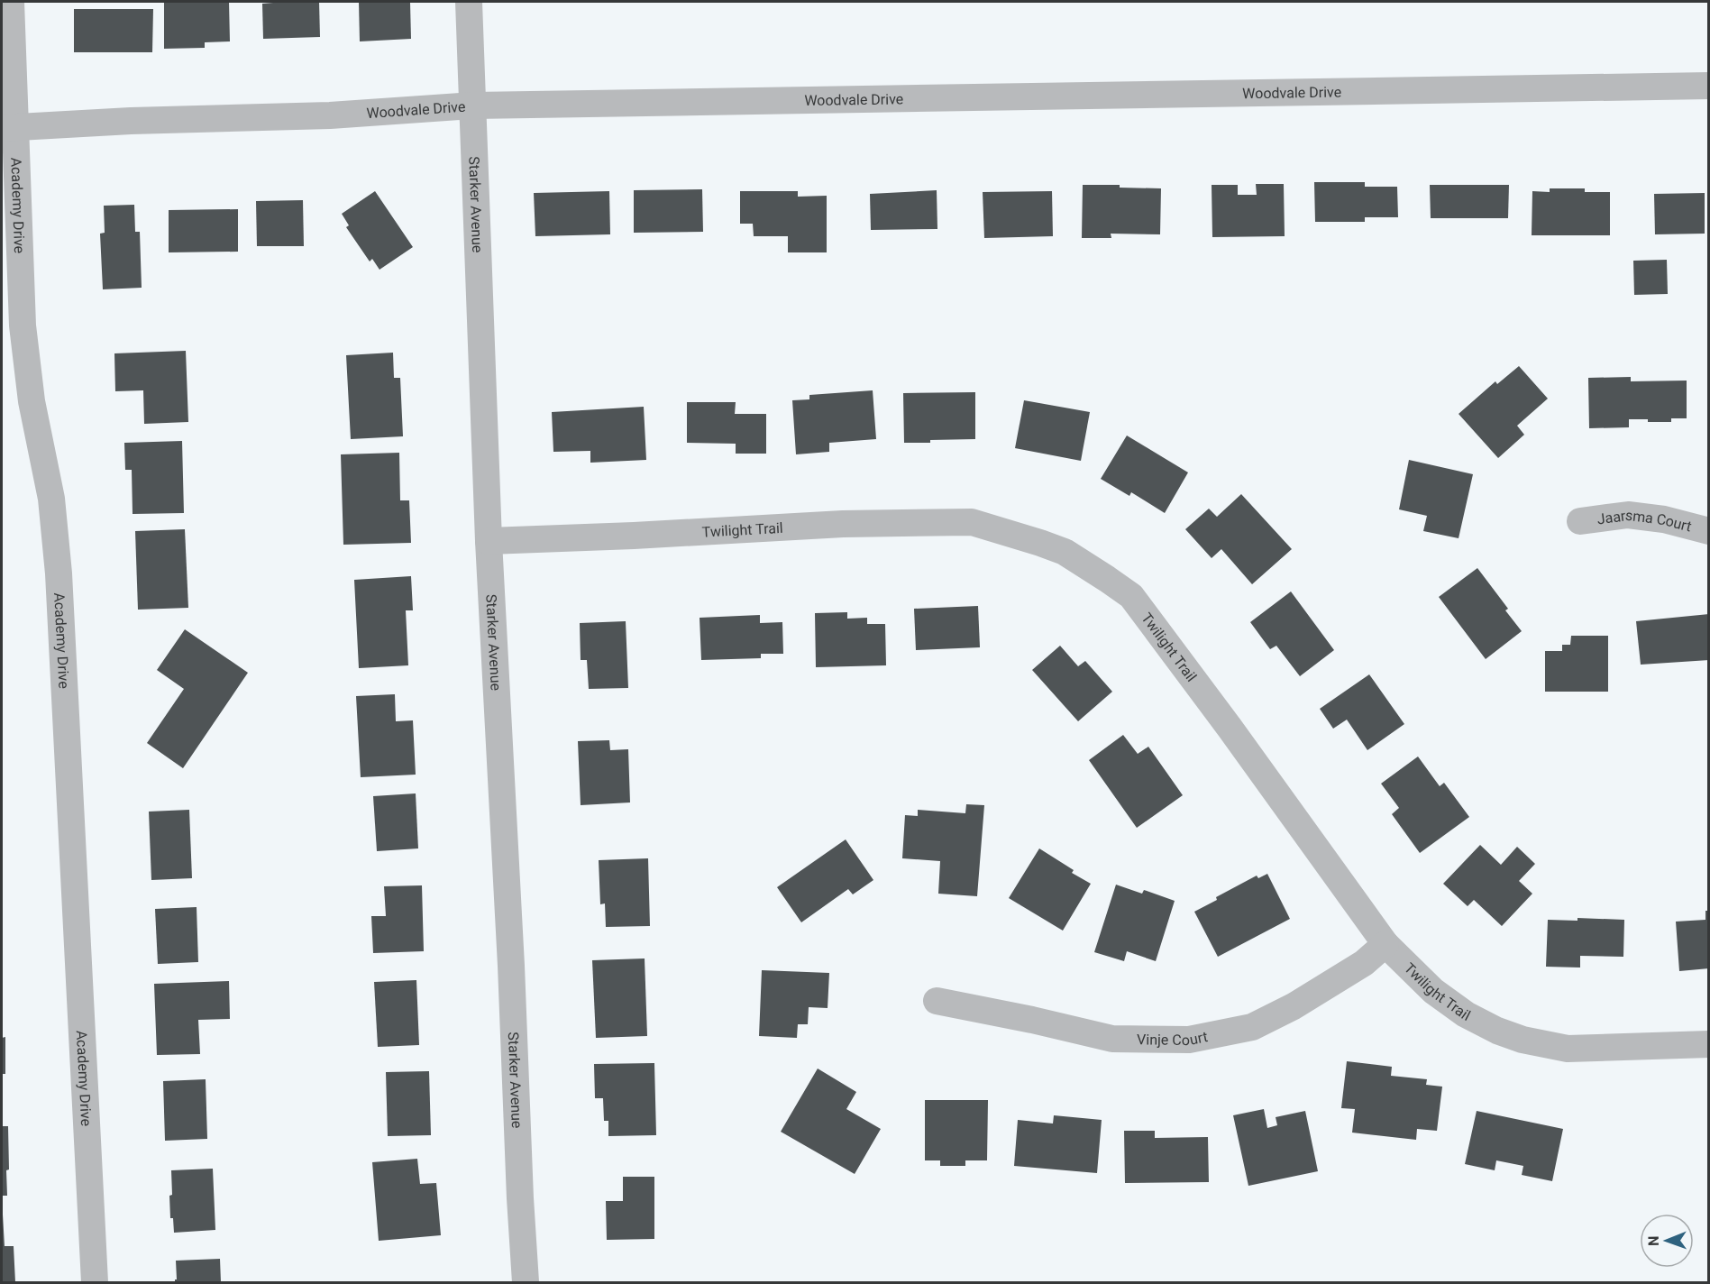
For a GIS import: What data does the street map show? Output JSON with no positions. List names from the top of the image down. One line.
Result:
{"streets":{"street":["Woodvale Drive","Starker Avenue","Academy Drive","Jaarsma Court","Twilight Trail","Vinje Court"]},"crossings":[["Woodvale Drive","Starker Avenue"],["Woodvale Drive","Academy Drive"],["Starker Avenue","Twilight Trail"],["Twilight Trail","Vinje Court"]],"north":"left"}
